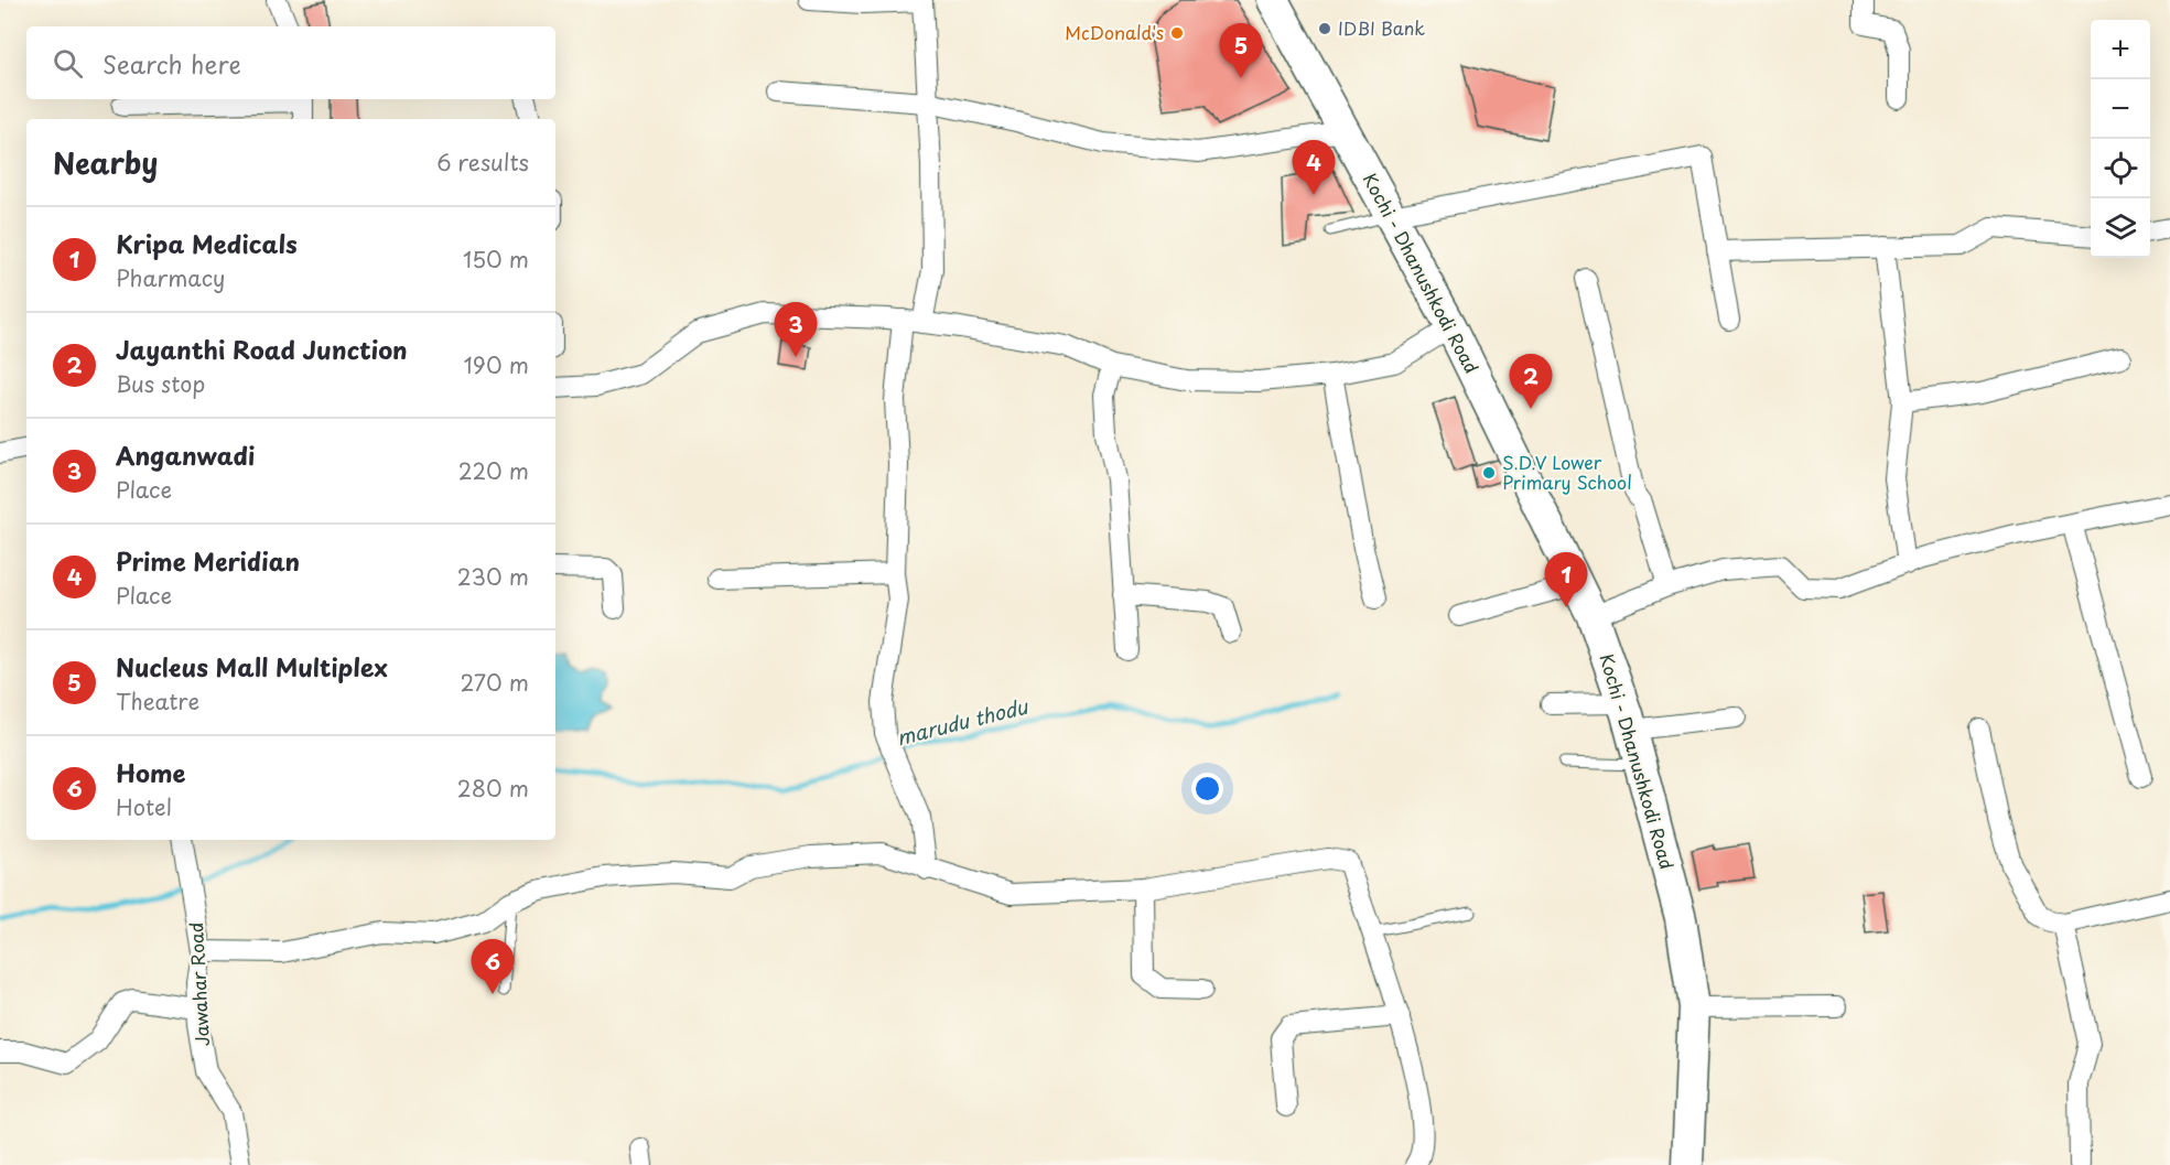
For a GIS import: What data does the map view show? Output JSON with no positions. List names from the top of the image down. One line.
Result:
{"streets":{"highway":["Kochi - Dhanushkodi Road"],"street":["Jawahar Road"]},"water":["marudu thodu"],"places":["IDBI Bank","McDonald's","S.D.V Lower Primary School"],"page":{"map_buttons":["+","−"],"pins":["5","4","3","2","1","6"],"search":"Search here","heading":["Nearby","6 results"],"list":[{"mark":"1","name":"Kripa Medicals","note":"Pharmacy","value":"150 m"},{"mark":"2","name":"Jayanthi Road Junction","note":"Bus stop","value":"190 m"},{"mark":"3","name":"Anganwadi","note":"Place","value":"220 m"},{"mark":"4","name":"Prime Meridian","note":"Place","value":"230 m"},{"mark":"5","name":"Nucleus Mall Multiplex","note":"Theatre","value":"270 m"},{"mark":"6","name":"Home","note":"Hotel","value":"280 m"}]}}
